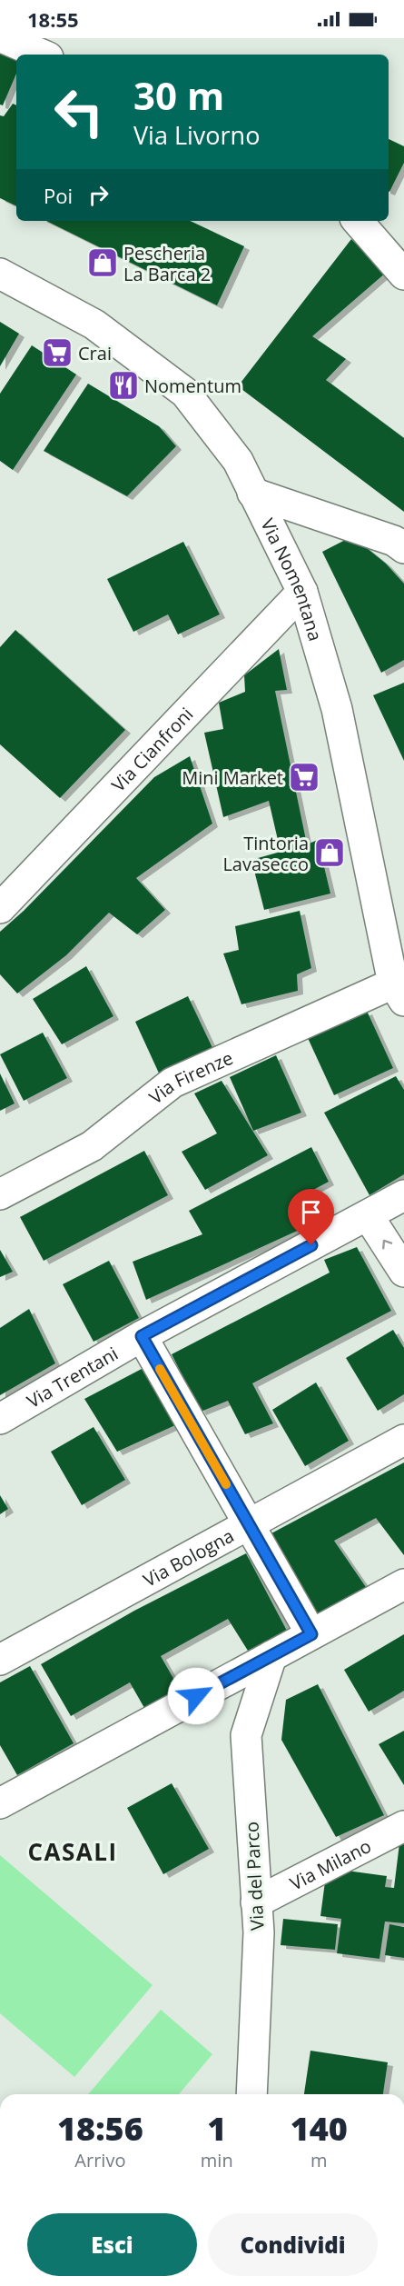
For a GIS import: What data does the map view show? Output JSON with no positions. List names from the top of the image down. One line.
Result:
{"streets":{"street":["Via Nomentana","Via Cianfroni","Via Firenze","Via Trentani","Via Bologna","Via Milano","Via del Parco"]},"crossings":[["Via Nomentana","Via Cianfroni"],["Via Nomentana","Via Firenze"],["Via Milano","Via del Parco"]],"districts":["CASALI"],"places":{"shop":["Pescheria La Barca 2","Tintoria Lavasecco"],"supermarket":["Crai","Mini Market"],"restaurant":["Nomentum"]},"page":{"status":"18:55","turn":["30 m","Via Livorno"],"then":"Poi","eta":["18:56","Arrivo","1","min","140","m"],"buttons":["Esci","Condividi"]}}
